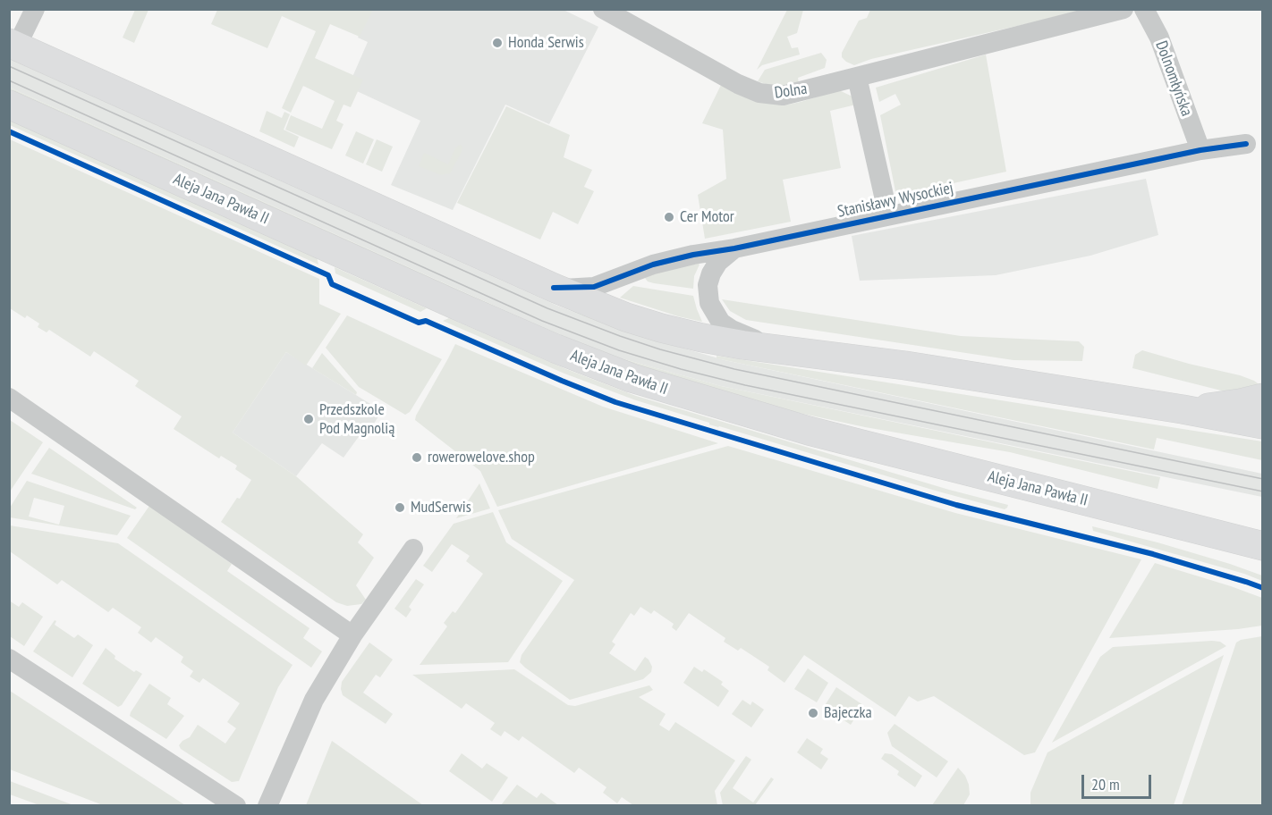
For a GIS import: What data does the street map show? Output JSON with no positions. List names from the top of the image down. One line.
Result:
{"streets":{"main road":["Aleja Jana Pawła II"],"street":["Dolnomłyńska","Dolna","Stanisławy Wysockiej"]},"crossings":[["Dolnomłyńska","Stanisławy Wysockiej"]],"places":["Honda Serwis","Cer Motor","Przedszkole Pod Magnolią","rowerowelove.shop","MudSerwis","Bajeczka"],"scale_bar":"20 m"}
